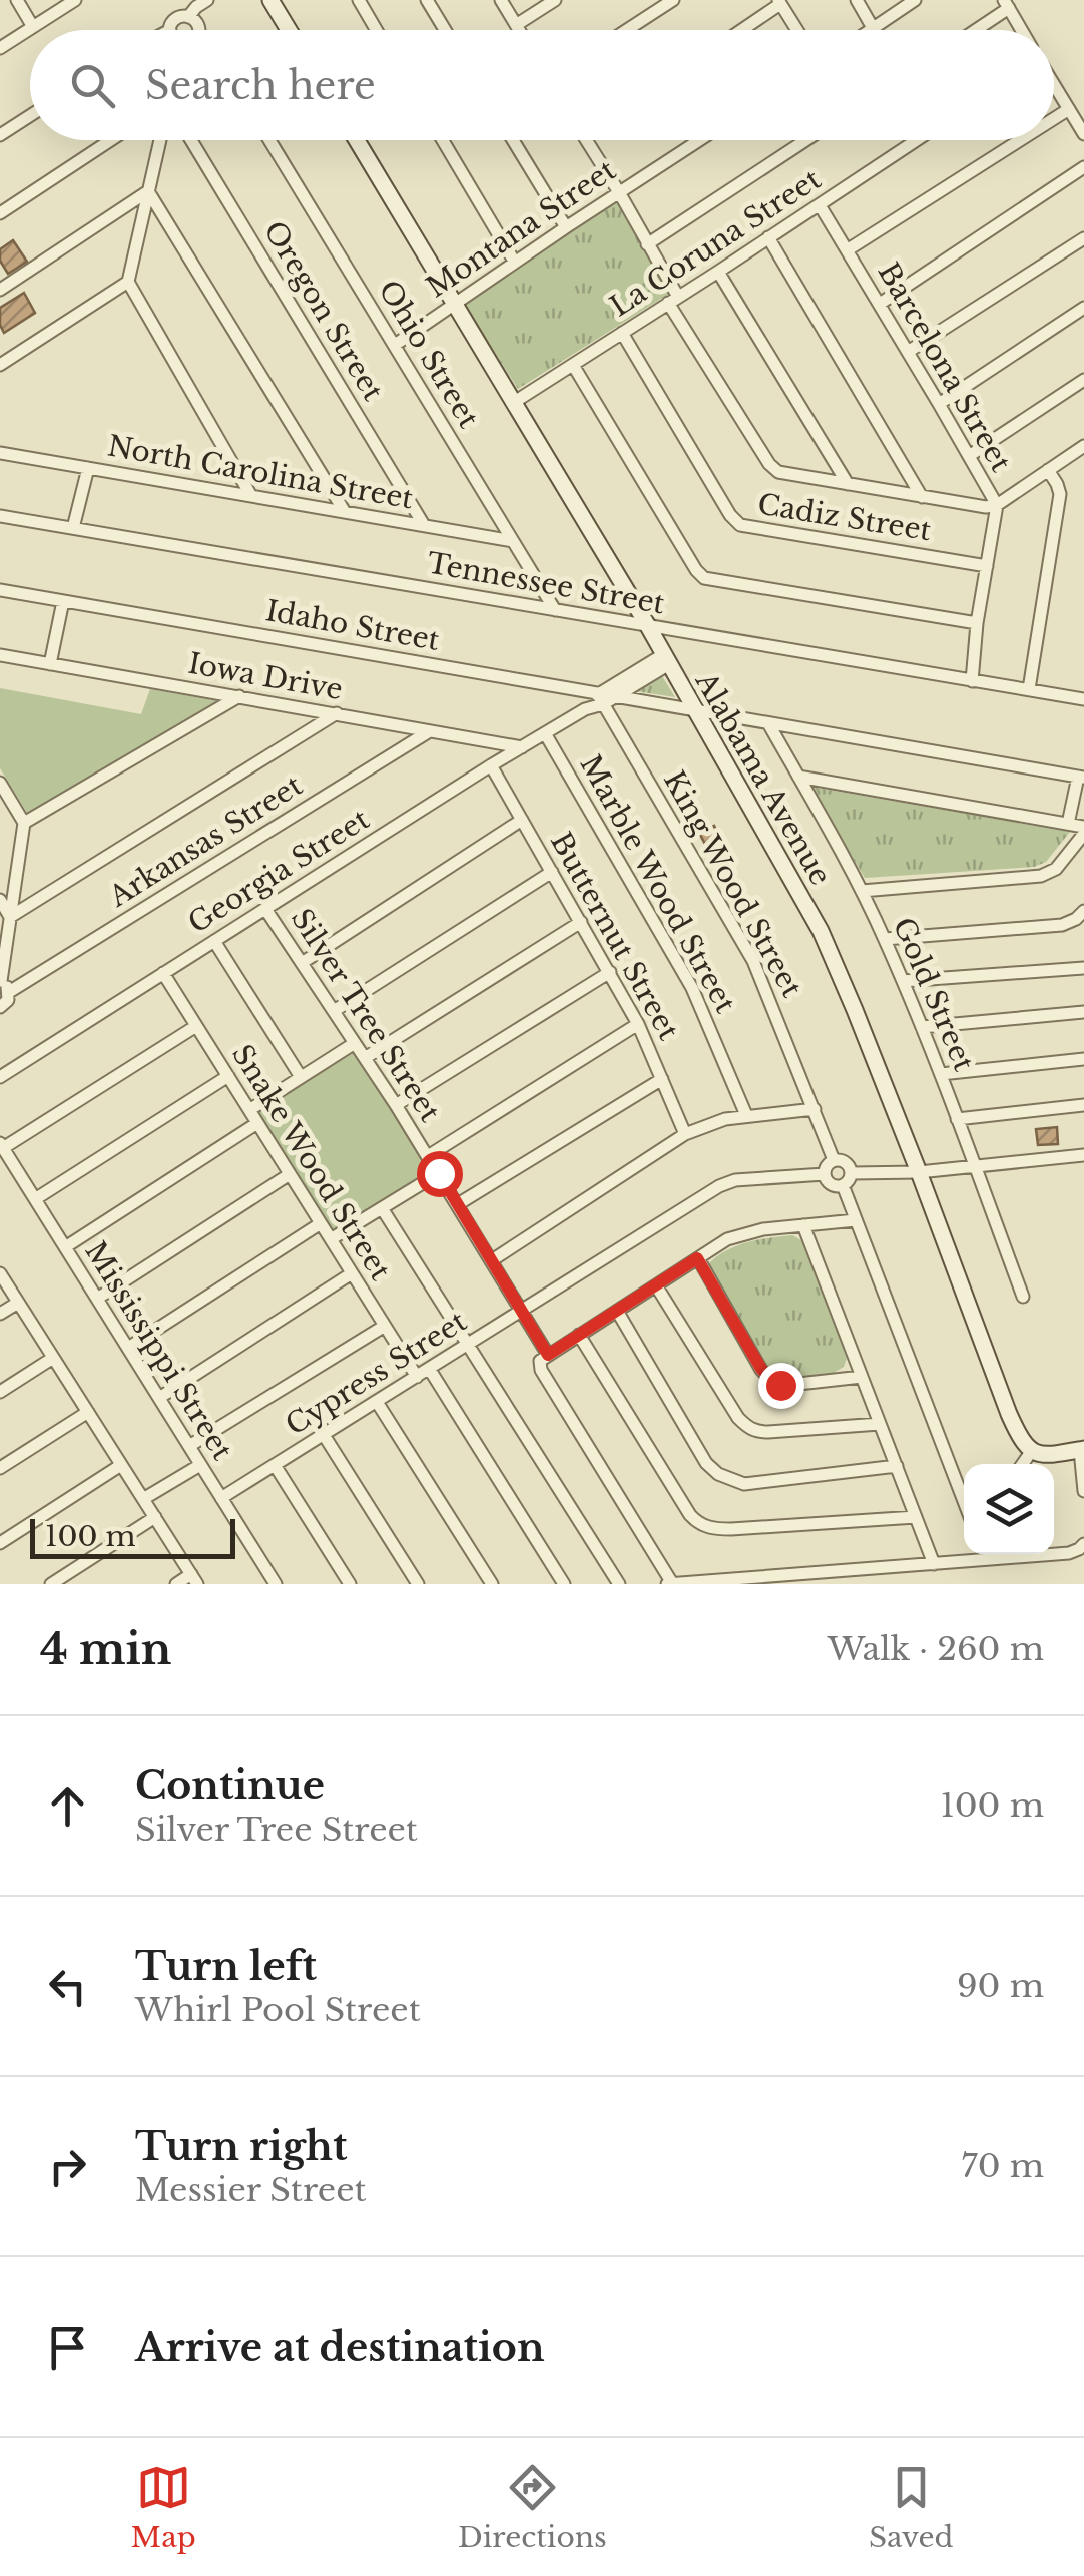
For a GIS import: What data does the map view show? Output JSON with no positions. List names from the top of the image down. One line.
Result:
{"streets":{"street":["Montana Street","La Coruna Street","Oregon Street","Ohio Street","Barcelona Street","North Carolina Street","Cadiz Street","Tennessee Street","Idaho Street","Iowa Drive","Alabama Avenue","Arkansas Street","Georgia Street","Marble Wood Street","King Wood Street","Butternut Street","Gold Street","Silver Tree Street","Snake Wood Street","Mississippi Street","Cypress Street"]},"crossings":[["Montana Street","Ohio Street"],["Montana Street","Alabama Avenue"],["La Coruna Street","Barcelona Street"],["La Coruna Street","Cadiz Street"],["La Coruna Street","Alabama Avenue"],["Oregon Street","North Carolina Street"],["Ohio Street","North Carolina Street"],["Ohio Street","Tennessee Street"],["Barcelona Street","Cadiz Street"],["Barcelona Street","Tennessee Street"],["Tennessee Street","Alabama Avenue"],["Idaho Street","Alabama Avenue"],["Idaho Street","Georgia Street"],["Idaho Street","King Wood Street"],["Idaho Street","Gold Street"],["Iowa Drive","Arkansas Street"],["Iowa Drive","Georgia Street"],["Alabama Avenue","Georgia Street"],["Georgia Street","Marble Wood Street"],["Georgia Street","King Wood Street"],["Georgia Street","Butternut Street"],["Georgia Street","Silver Tree Street"],["Georgia Street","Snake Wood Street"],["King Wood Street","Cypress Street"],["Silver Tree Street","Cypress Street"],["Snake Wood Street","Cypress Street"],["Mississippi Street","Cypress Street"]],"scale_bar":"100 m","page":{"search":"Search here","scale":"100 m","heading":["4 min","Walk · 260 m"],"list":[["Continue","Silver Tree Street","100 m"],["Turn left","Whirl Pool Street","90 m"],["Turn right","Messier Street","70 m"],"Arrive at destination"],"nav":["Map","Directions","Saved"]}}
